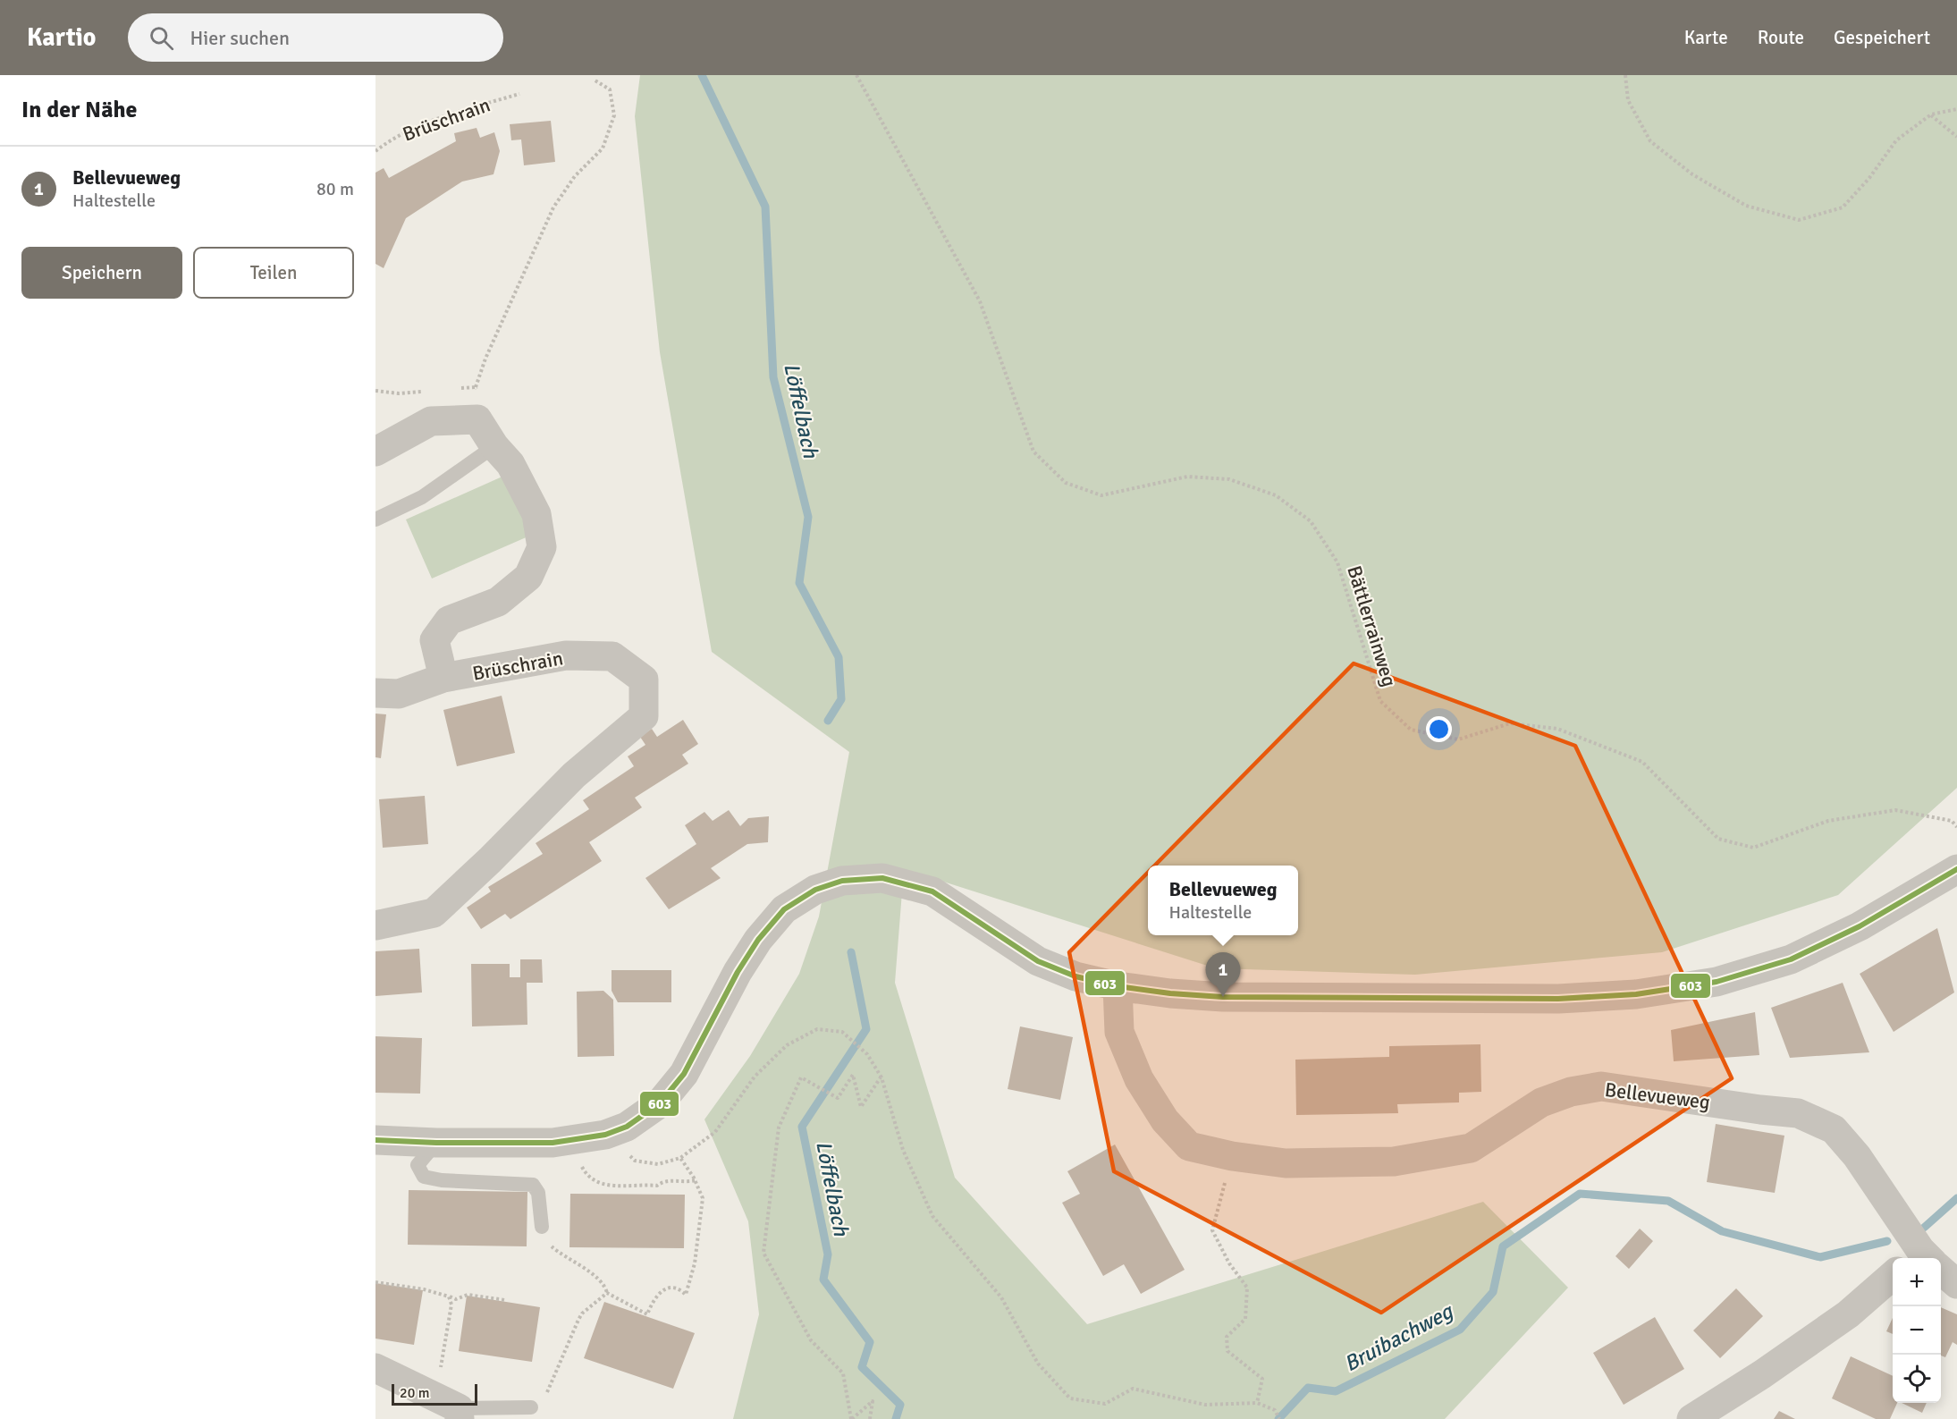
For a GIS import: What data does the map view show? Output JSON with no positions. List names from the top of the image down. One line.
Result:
{"streets":{"street":["Brüschrain","Bellevueweg"],"path":["Bättlerrainweg"]},"water":["Löffelbach","Bruibachweg"],"lines":["transit line 603"],"scale_bar":"20 m","page":{"header":"Kartio","search":"Hier suchen","nav":["Karte","Route","Gespeichert"],"heading":"In der Nähe","list":[{"mark":"1","name":"Bellevueweg","note":"Haltestelle","value":"80 m"}],"buttons":["Speichern","Teilen"],"popup":["Bellevueweg","Haltestelle"],"pins":"1","map_buttons":["+","−"],"scale":"20 m"}}
